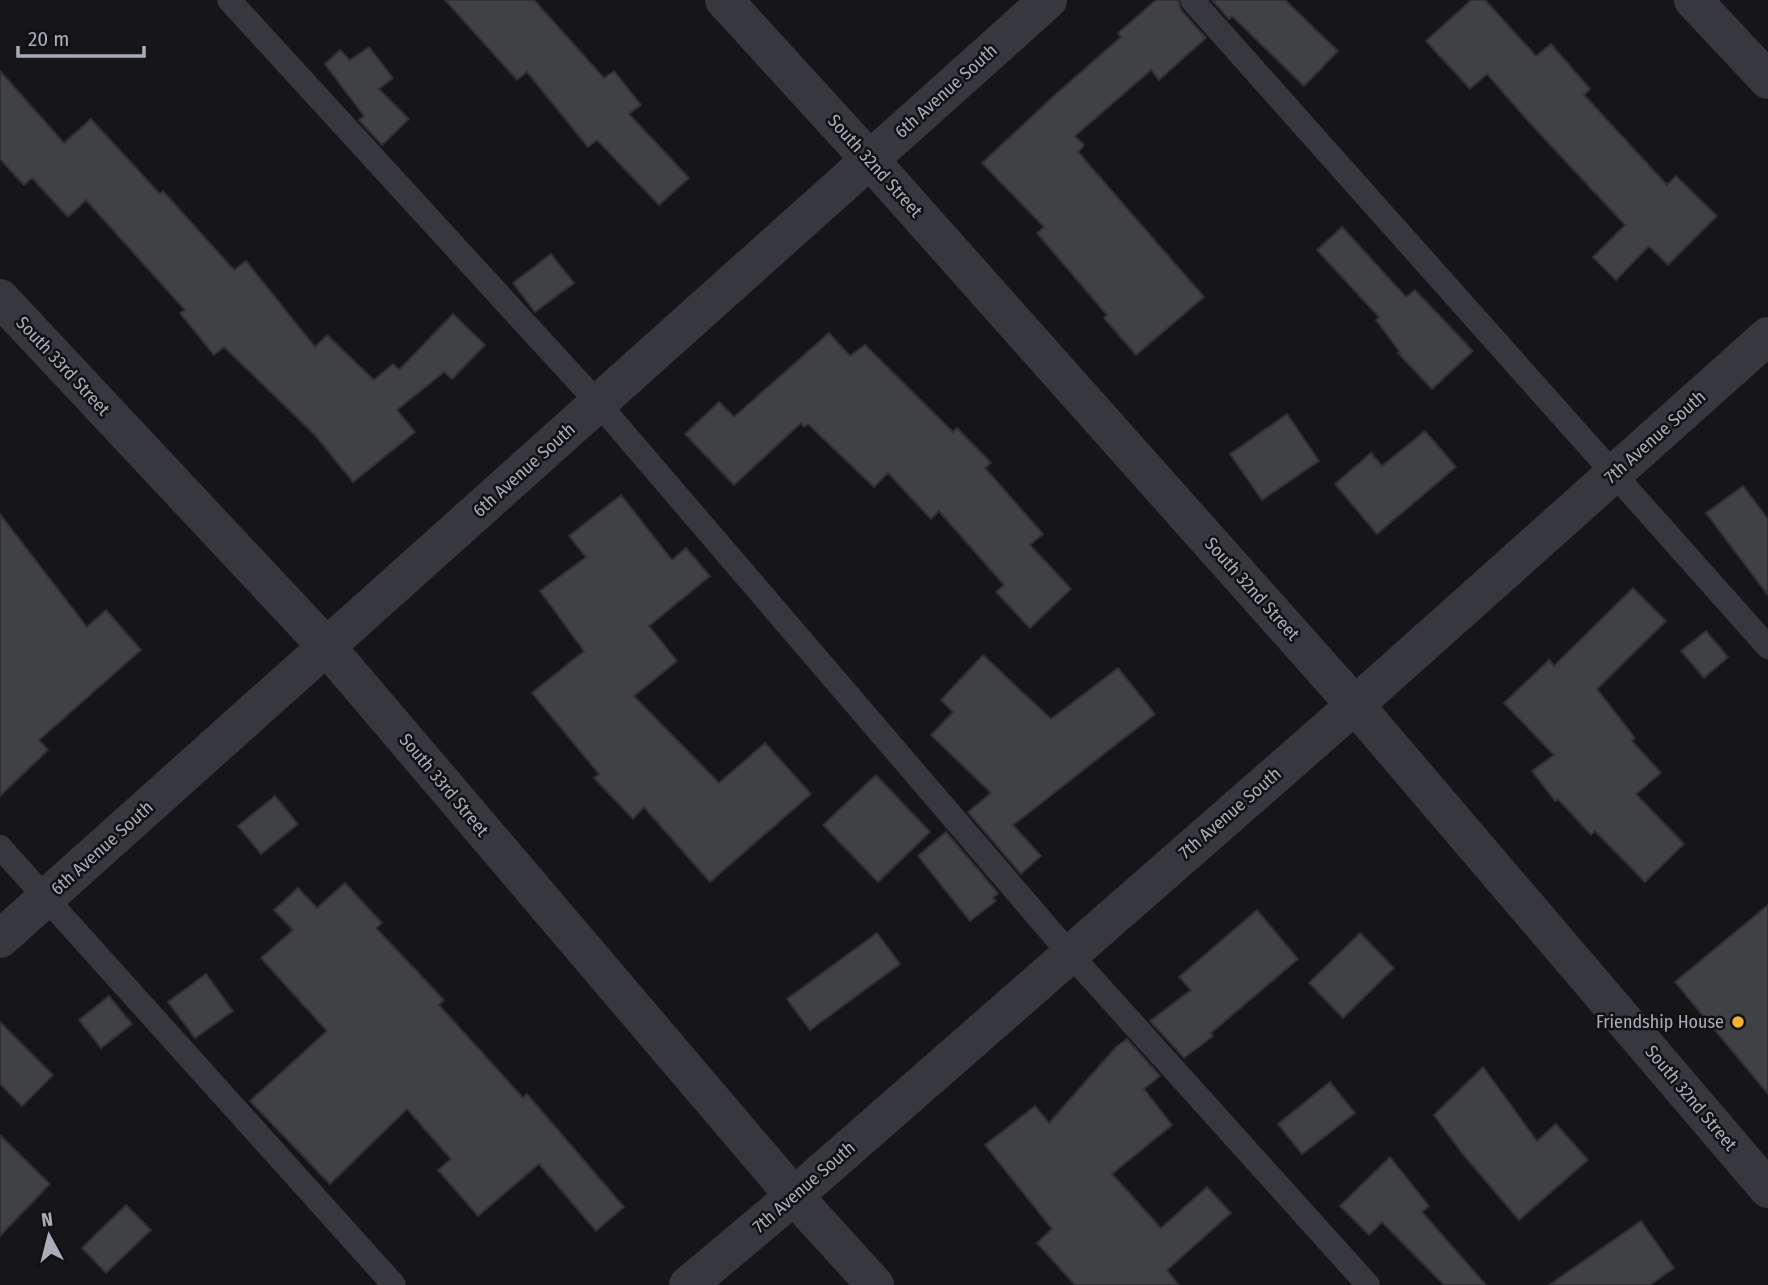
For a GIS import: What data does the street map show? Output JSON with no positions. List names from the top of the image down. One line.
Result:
{"streets":{"street":["6th Avenue South","South 32nd Street","South 33rd Street","7th Avenue South"]},"crossings":[["6th Avenue South","South 32nd Street"],["6th Avenue South","South 33rd Street"],["South 32nd Street","7th Avenue South"],["South 33rd Street","7th Avenue South"]],"places":["Friendship House"],"scale_bar":"20 m","north":"top"}
